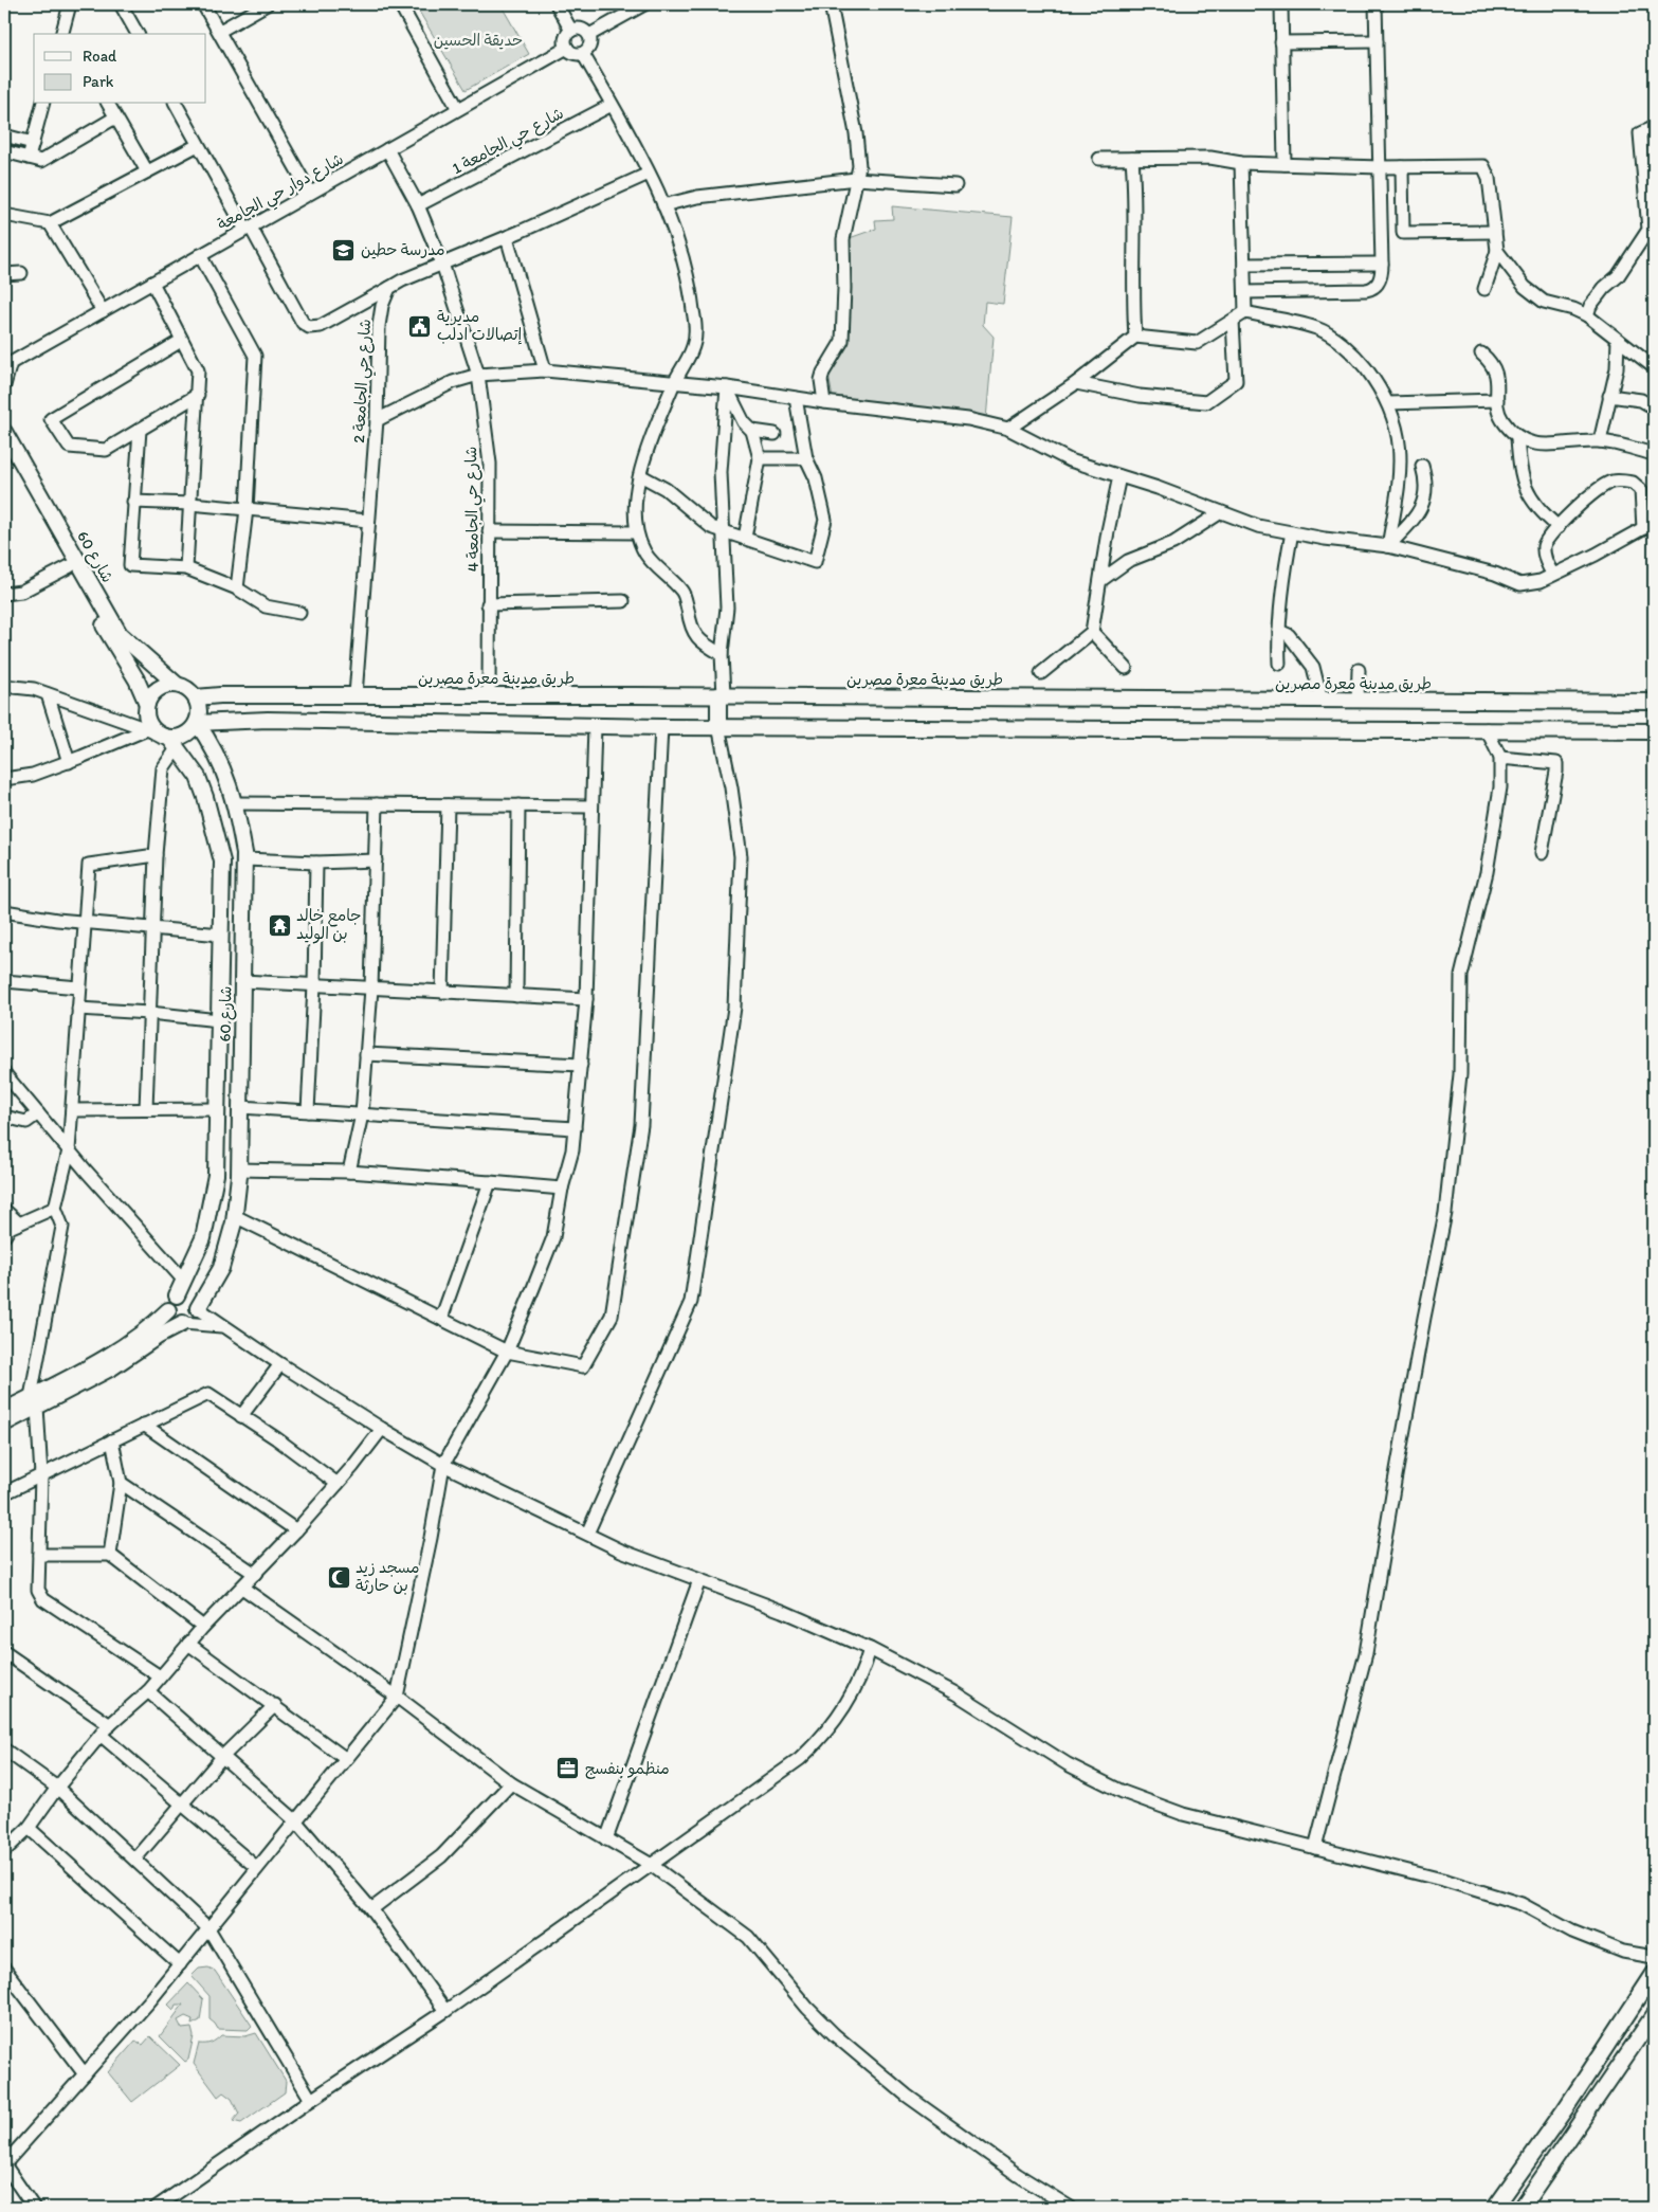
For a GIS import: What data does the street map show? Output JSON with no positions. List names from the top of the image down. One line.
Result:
{"streets":{"main road":["شارع 60","طريق مدينة معرة مصرين"],"street":["شارع حي الجامعة 1","شارع دوار حي الجامعة","شارع حي الجامعة 2","شارع حي الجامعة 4"]},"crossings":[["شارع حي الجامعة 1","شارع حي الجامعة 4"],["شارع دوار حي الجامعة","شارع حي الجامعة 4"],["شارع حي الجامعة 2","طريق مدينة معرة مصرين"],["شارع حي الجامعة 4","طريق مدينة معرة مصرين"],["شارع 60","طريق مدينة معرة مصرين"]],"parks":["حديقة الحسين"],"places":{"school or university":["مدرسة حطين"],"public building":["مديرية إتصالات ادلب"],"temple":["جامع خالد بن الوليد"],"mosque":["مسجد زيد بن حارثة"],"office":["منظمو بنفسج"]},"legend":["Road","Park"]}
